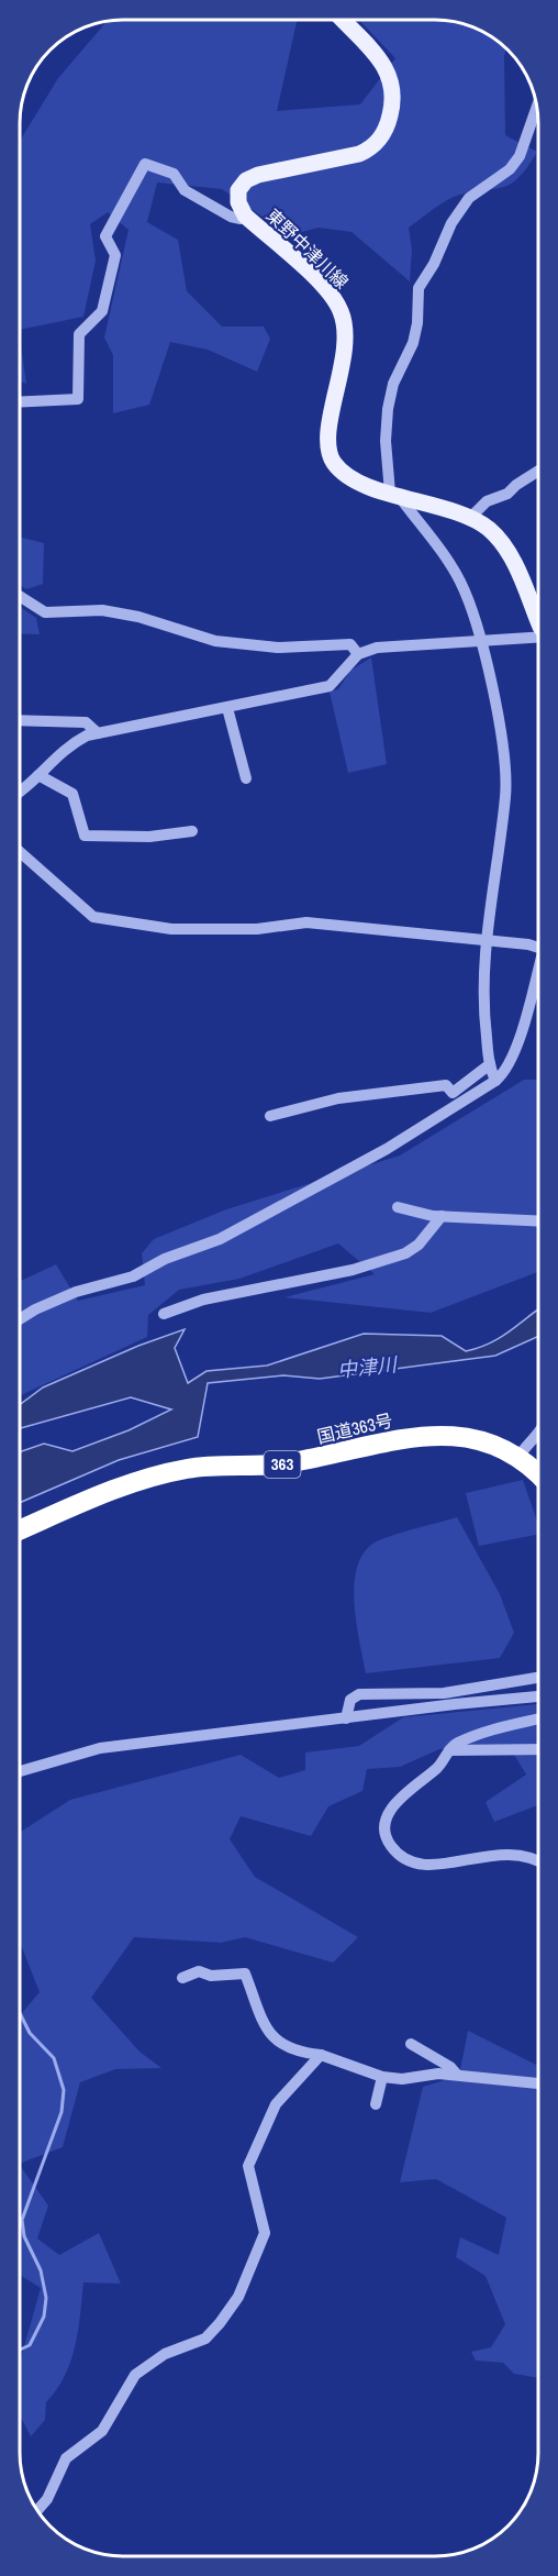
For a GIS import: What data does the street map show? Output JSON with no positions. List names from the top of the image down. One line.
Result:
{"streets":{"highway":["国道363号","363"],"main road":["東野中津川線"]},"water":["中津川"]}
